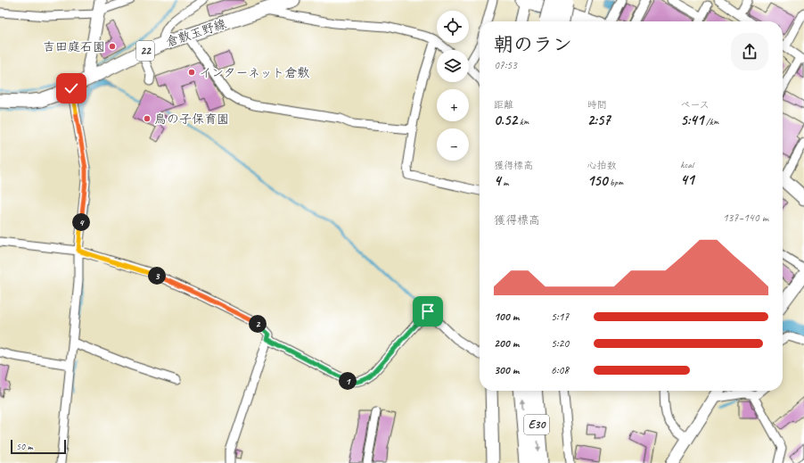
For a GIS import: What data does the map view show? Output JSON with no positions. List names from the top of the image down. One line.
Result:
{"streets":{"highway":["E30"],"main road":["倉敷玉野線","22"]},"places":["吉田庭石園","インターネット倉敷","鳥の子保育園"],"scale_bar":"50 m","page":{"map_buttons":["+","−"],"heading":["朝のラン","07:53"],"stats":[["距離","0.52 km"],["時間","2:57"],["ペース","5:41 /km"],["獲得標高","4 m"],["心拍数","150 bpm"],["kcal","41"]],"chart":["獲得標高","137–140 m"],"pins":["4","3","2","1"],"list":[{"name":"100 m","note":"5:17"},{"name":"200 m","note":"5:20"},{"name":"300 m","note":"6:08"}],"scale":"50 m"}}
